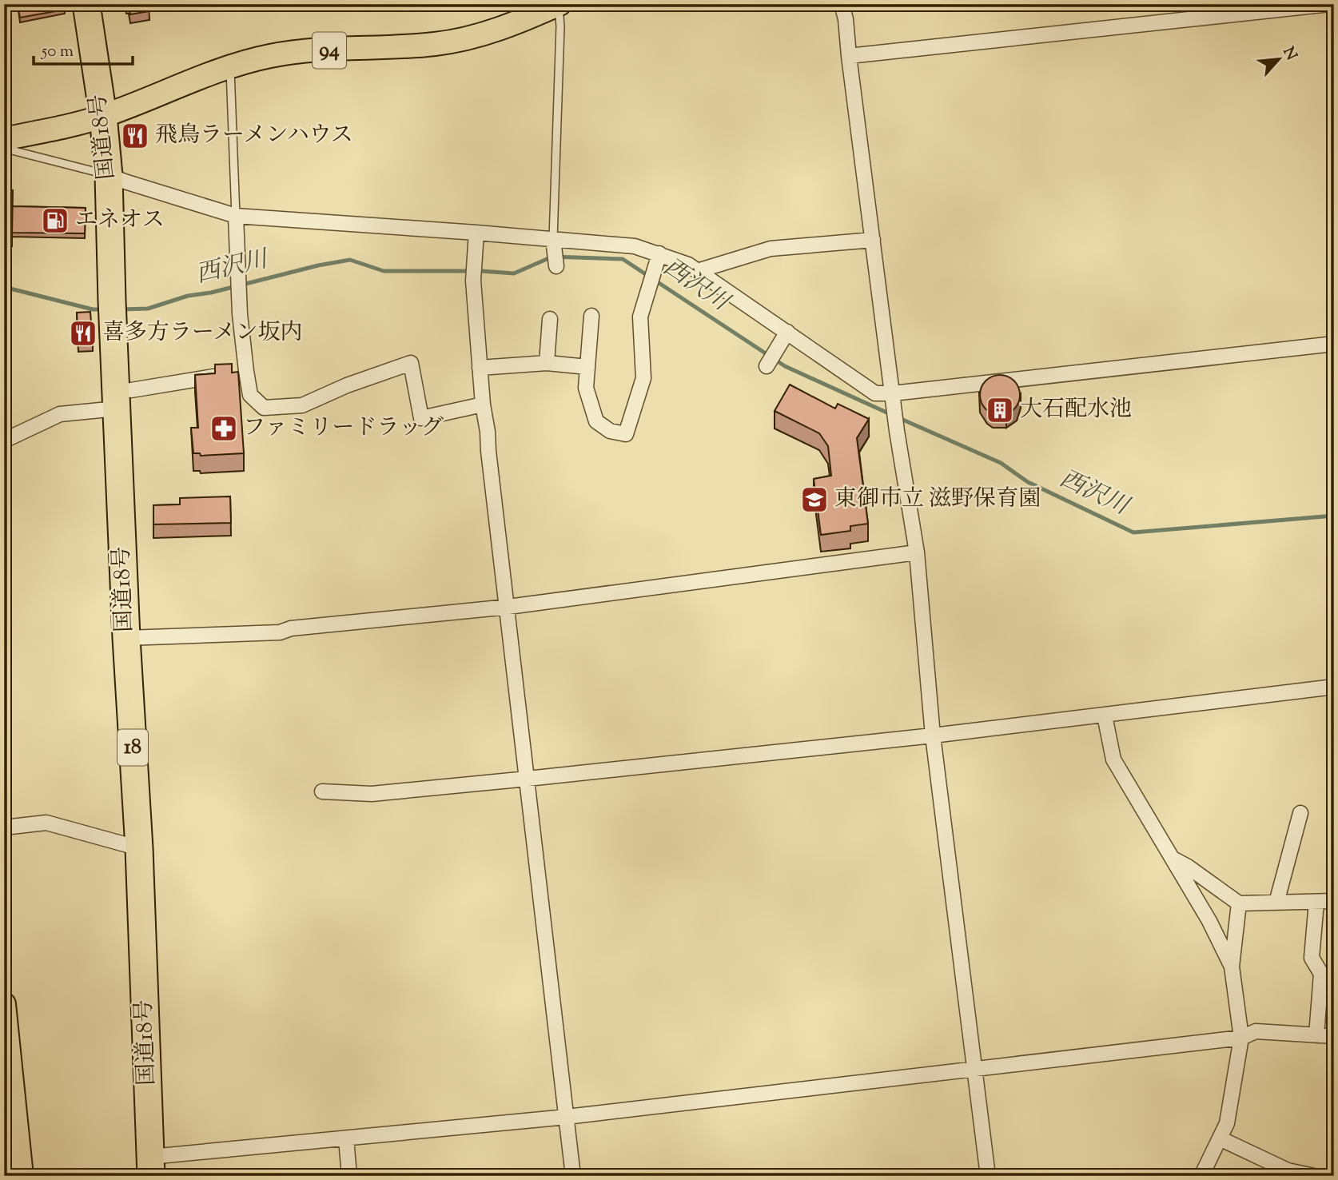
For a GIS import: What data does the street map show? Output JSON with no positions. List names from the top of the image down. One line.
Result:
{"streets":{"highway":["国道18号","18"],"main road":["94"]},"crossings":[["94","国道18号"]],"water":["西沢川"],"places":{"restaurant":["飛鳥ラーメンハウス","喜多方ラーメン坂内"],"fuel station":["エネオス"],"building":["大石配水池"],"pharmacy":["ファミリードラッグ"],"school or university":["東御市立 滋野保育園"]},"scale_bar":"50 m","north":"top right"}
